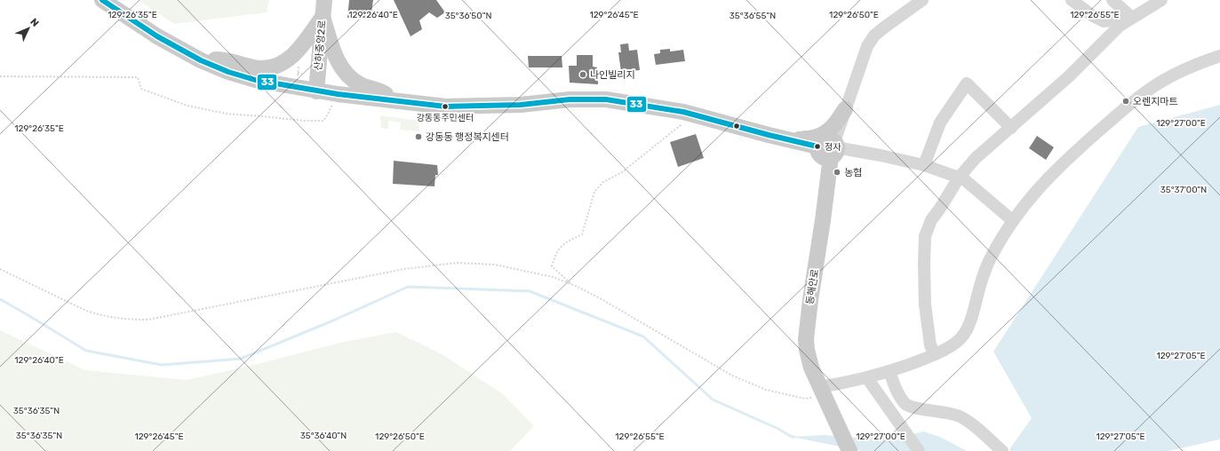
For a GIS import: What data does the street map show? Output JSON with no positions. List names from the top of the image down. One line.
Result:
{"streets":{"main road":["산하중앙2로","동해안로"]},"places":["나인빌리지","오렌지마트","강동동주민센터","강동동 행정복지센터","정자","농협"],"lines":["transit line 33"],"north":"top right","coordinates":["129°26'35\"E","129°26'40\"E","129°26'45\"E","129°26'50\"E","129°26'55\"E","35°36'50\"N","35°36'55\"N","129°27'00\"E","35°37'00\"N","129°27'05\"E","35°36'35\"N","35°36'40\"N"]}
